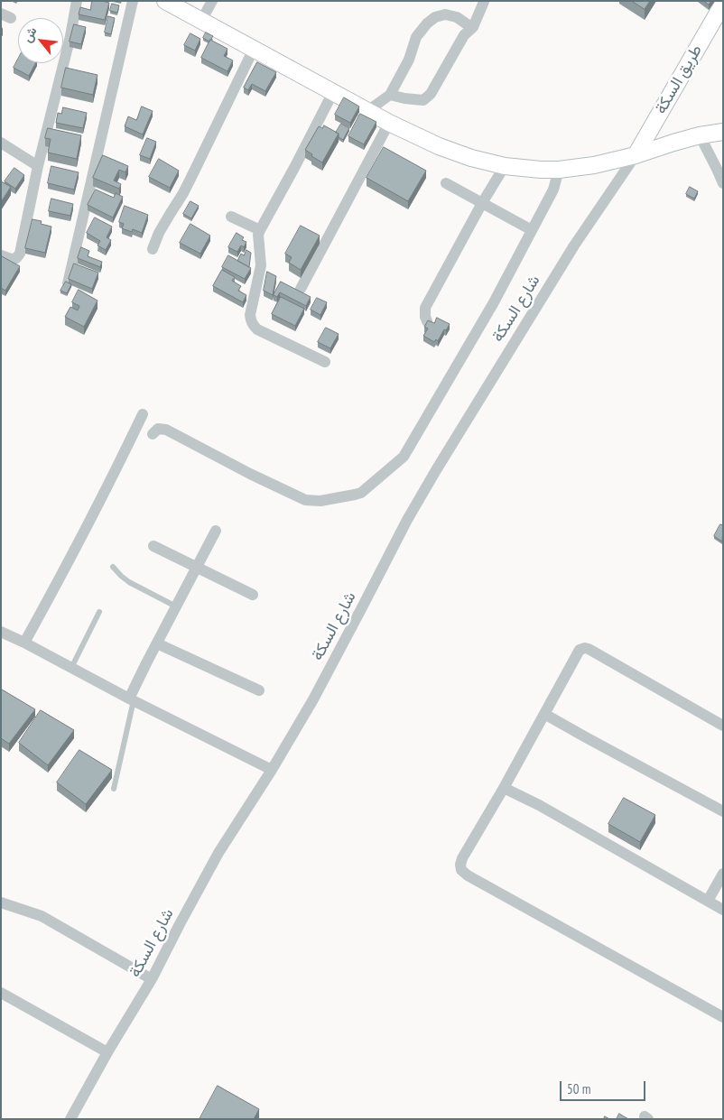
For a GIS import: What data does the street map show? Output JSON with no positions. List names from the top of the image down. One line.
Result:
{"streets":{"main road":["طريق السكة"],"street":["شارع السكة"]},"crossings":[["طريق السكة","شارع السكة"]],"scale_bar":"50 m","north":"top left"}
